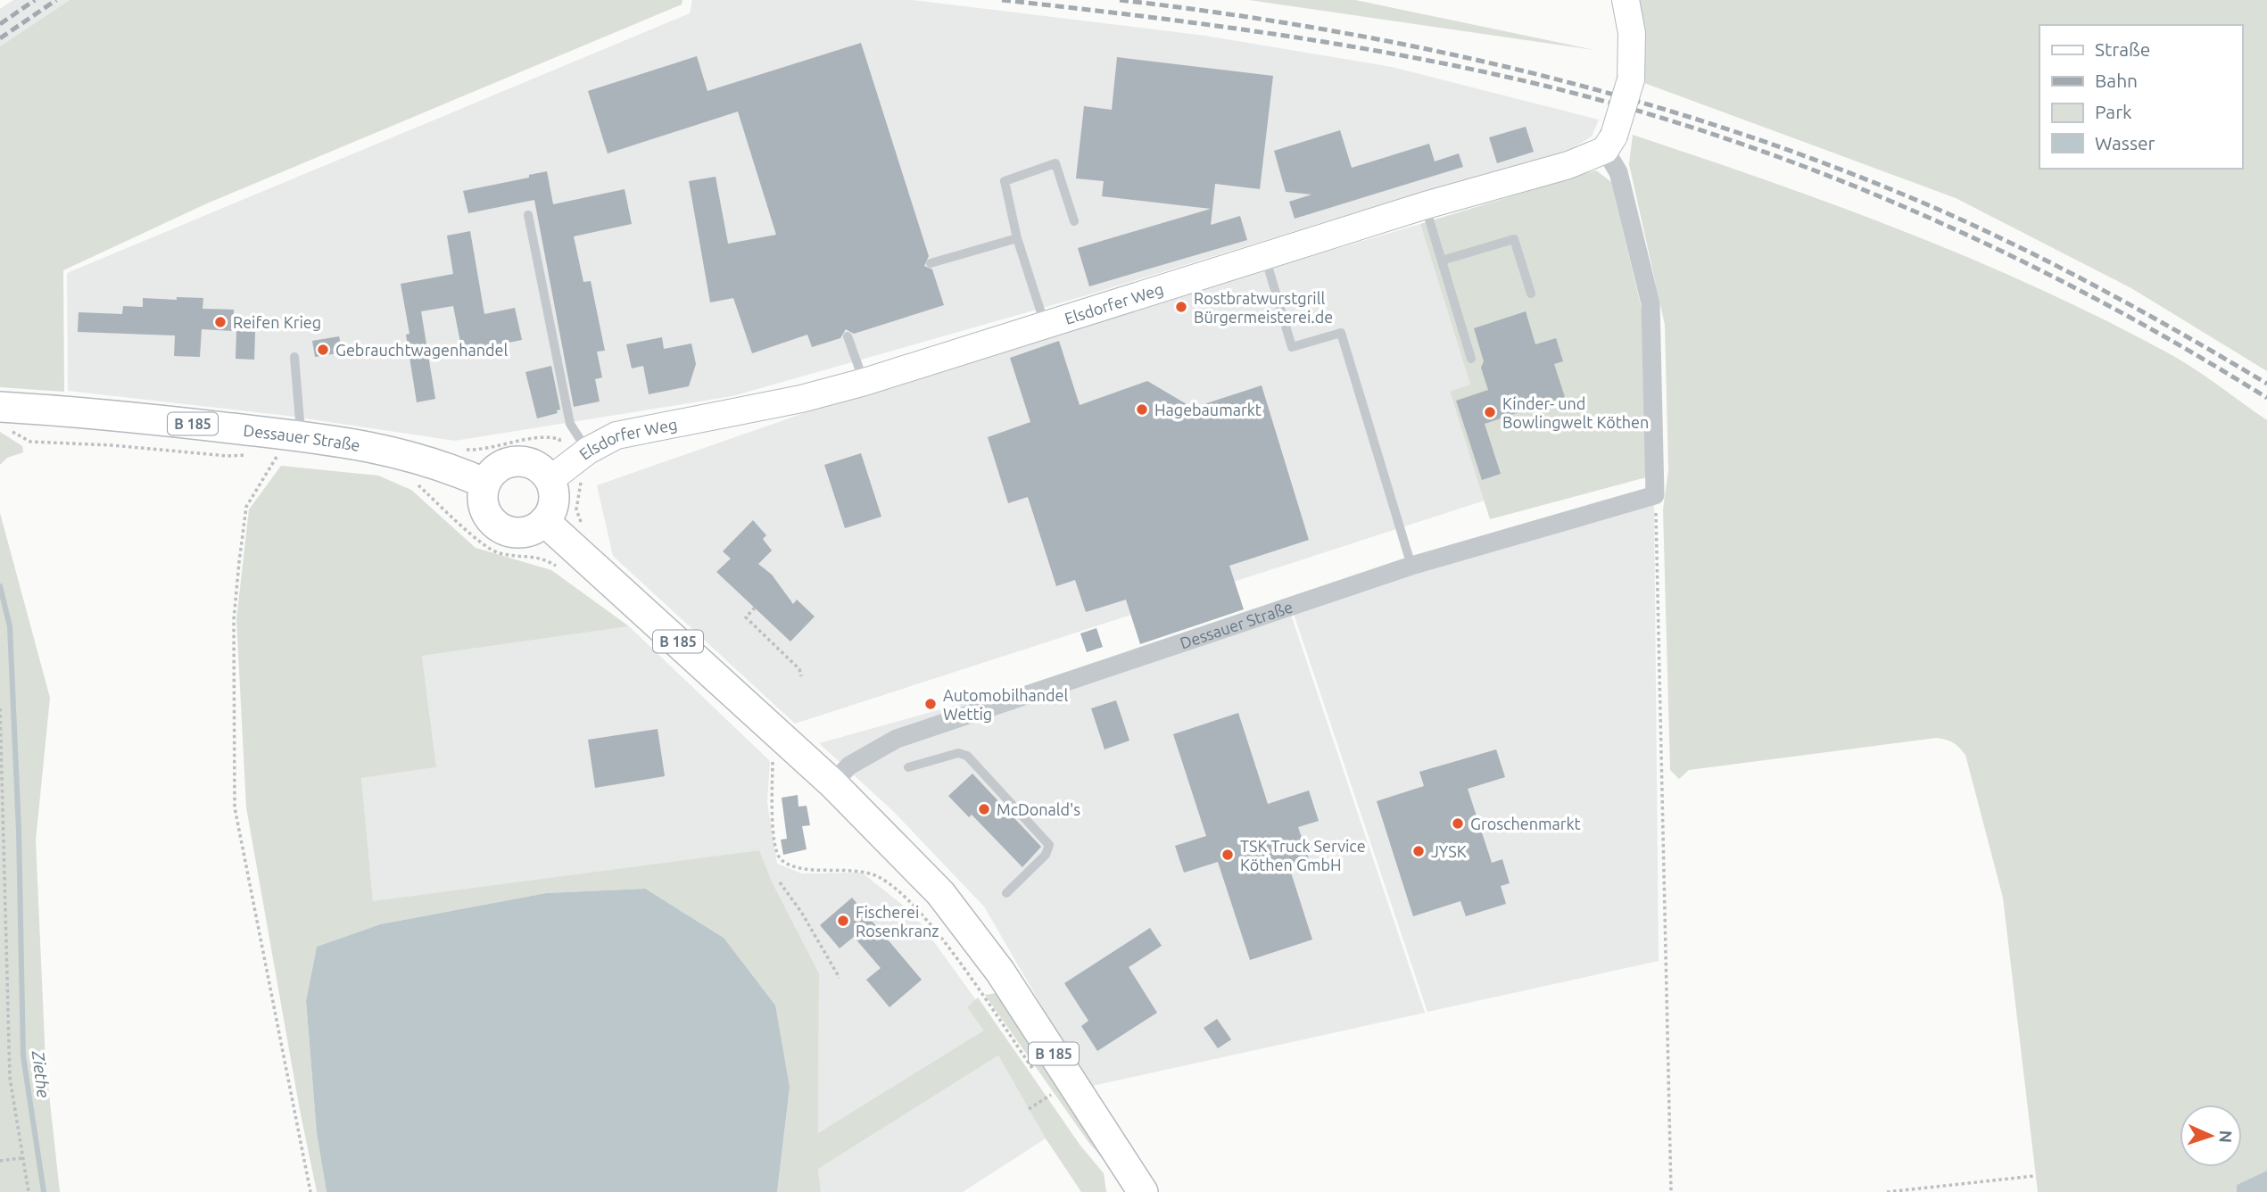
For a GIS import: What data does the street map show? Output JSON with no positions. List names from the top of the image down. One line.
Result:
{"streets":{"main road":["B 185","Dessauer Straße"],"street":["Elsdorfer Weg"]},"crossings":[["B 185","Dessauer Straße"]],"water":["Ziethe"],"places":["Rostbratwurstgrill Bürgermeisterei.de","Reifen Krieg","Gebrauchtwagenhandel","Hagebaumarkt","Kinder- und Bowlingwelt Köthen","Automobilhandel Wettig","McDonald's","Groschenmarkt","JYSK","TSK Truck Service Köthen GmbH","Fischerei Rosenkranz"],"legend":["Straße","Bahn","Park","Wasser"],"north":"right"}
